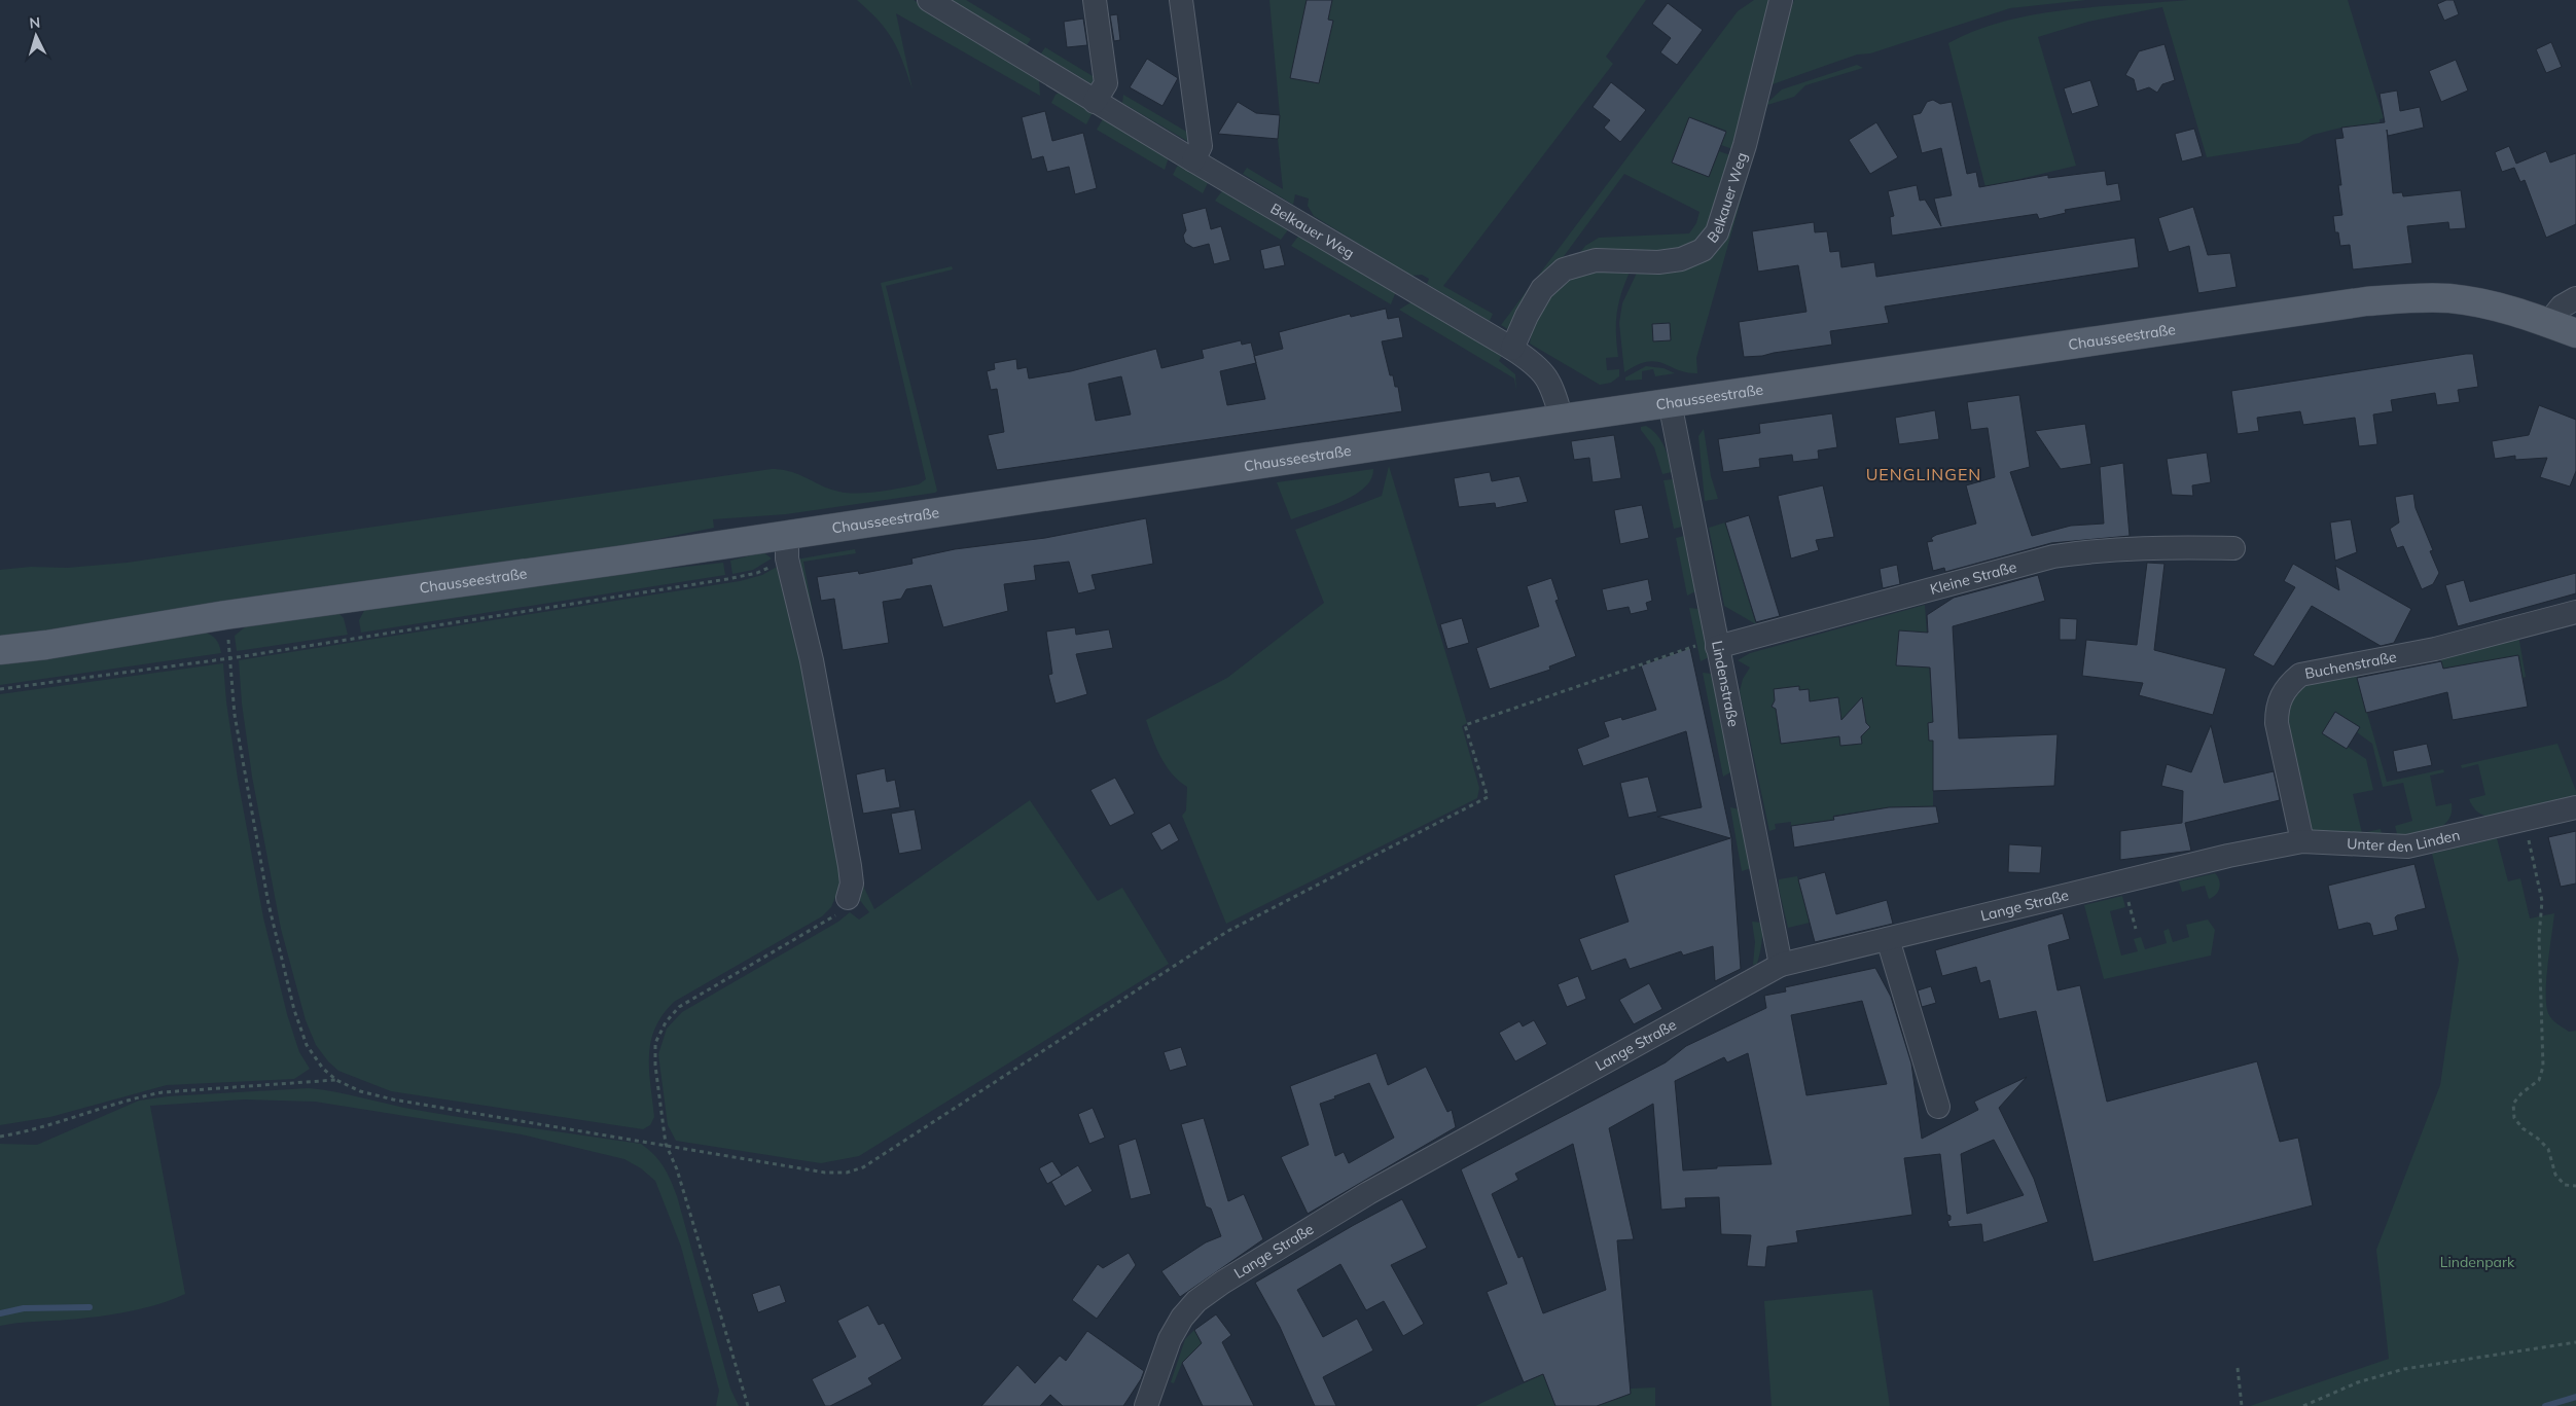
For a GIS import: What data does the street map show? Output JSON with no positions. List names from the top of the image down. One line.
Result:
{"streets":{"main road":["Chausseestraße"],"street":["Belkauer Weg","Kleine Straße","Buchenstraße","Lindenstraße","Unter den Linden","Lange Straße"]},"crossings":[["Belkauer Weg","Chausseestraße"],["Chausseestraße","Lindenstraße"],["Kleine Straße","Lindenstraße"],["Buchenstraße","Unter den Linden"],["Lindenstraße","Lange Straße"],["Unter den Linden","Lange Straße"]],"districts":["UENGLINGEN"],"parks":["Lindenpark"],"north":"top"}
